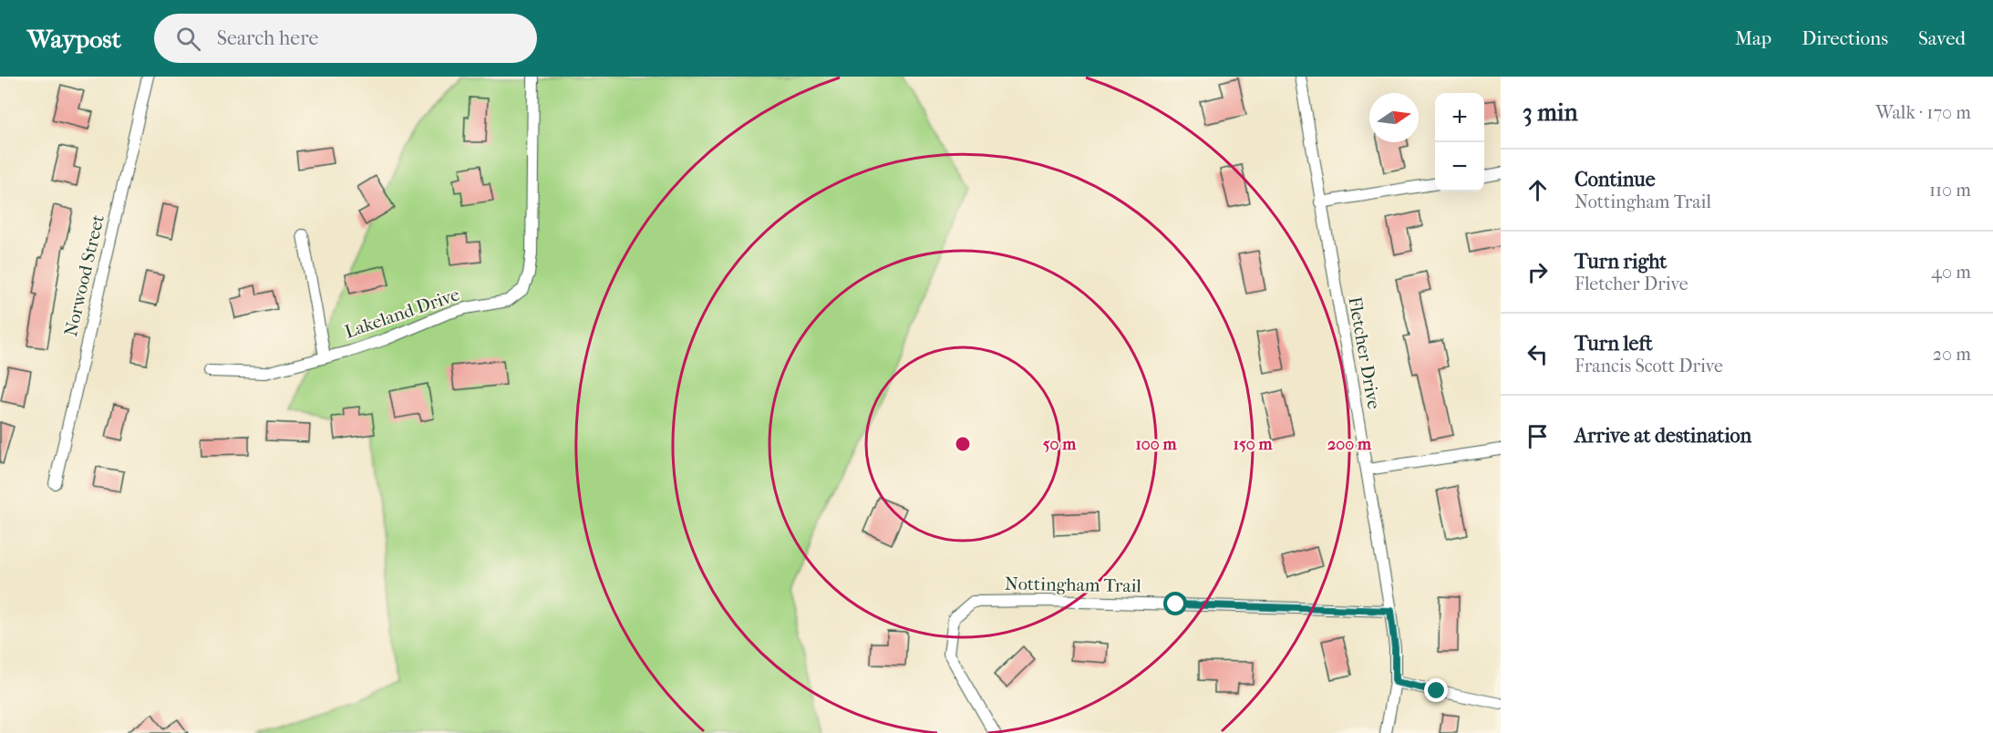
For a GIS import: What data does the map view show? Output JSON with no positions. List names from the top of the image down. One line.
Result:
{"streets":{"street":["Norwood Street","Lakeland Drive","Fletcher Drive","Nottingham Trail"]},"crossings":[["Fletcher Drive","Nottingham Trail"]],"north":"right","page":{"header":"Waypost","search":"Search here","nav":["Map","Directions","Saved"],"heading":["3 min","Walk · 170 m"],"map_buttons":["+","−"],"list":[["Continue","Nottingham Trail","110 m"],["Turn right","Fletcher Drive","40 m"],["Turn left","Francis Scott Drive","20 m"],"Arrive at destination"]},"rings":["50 m","100 m","150 m","200 m"]}
